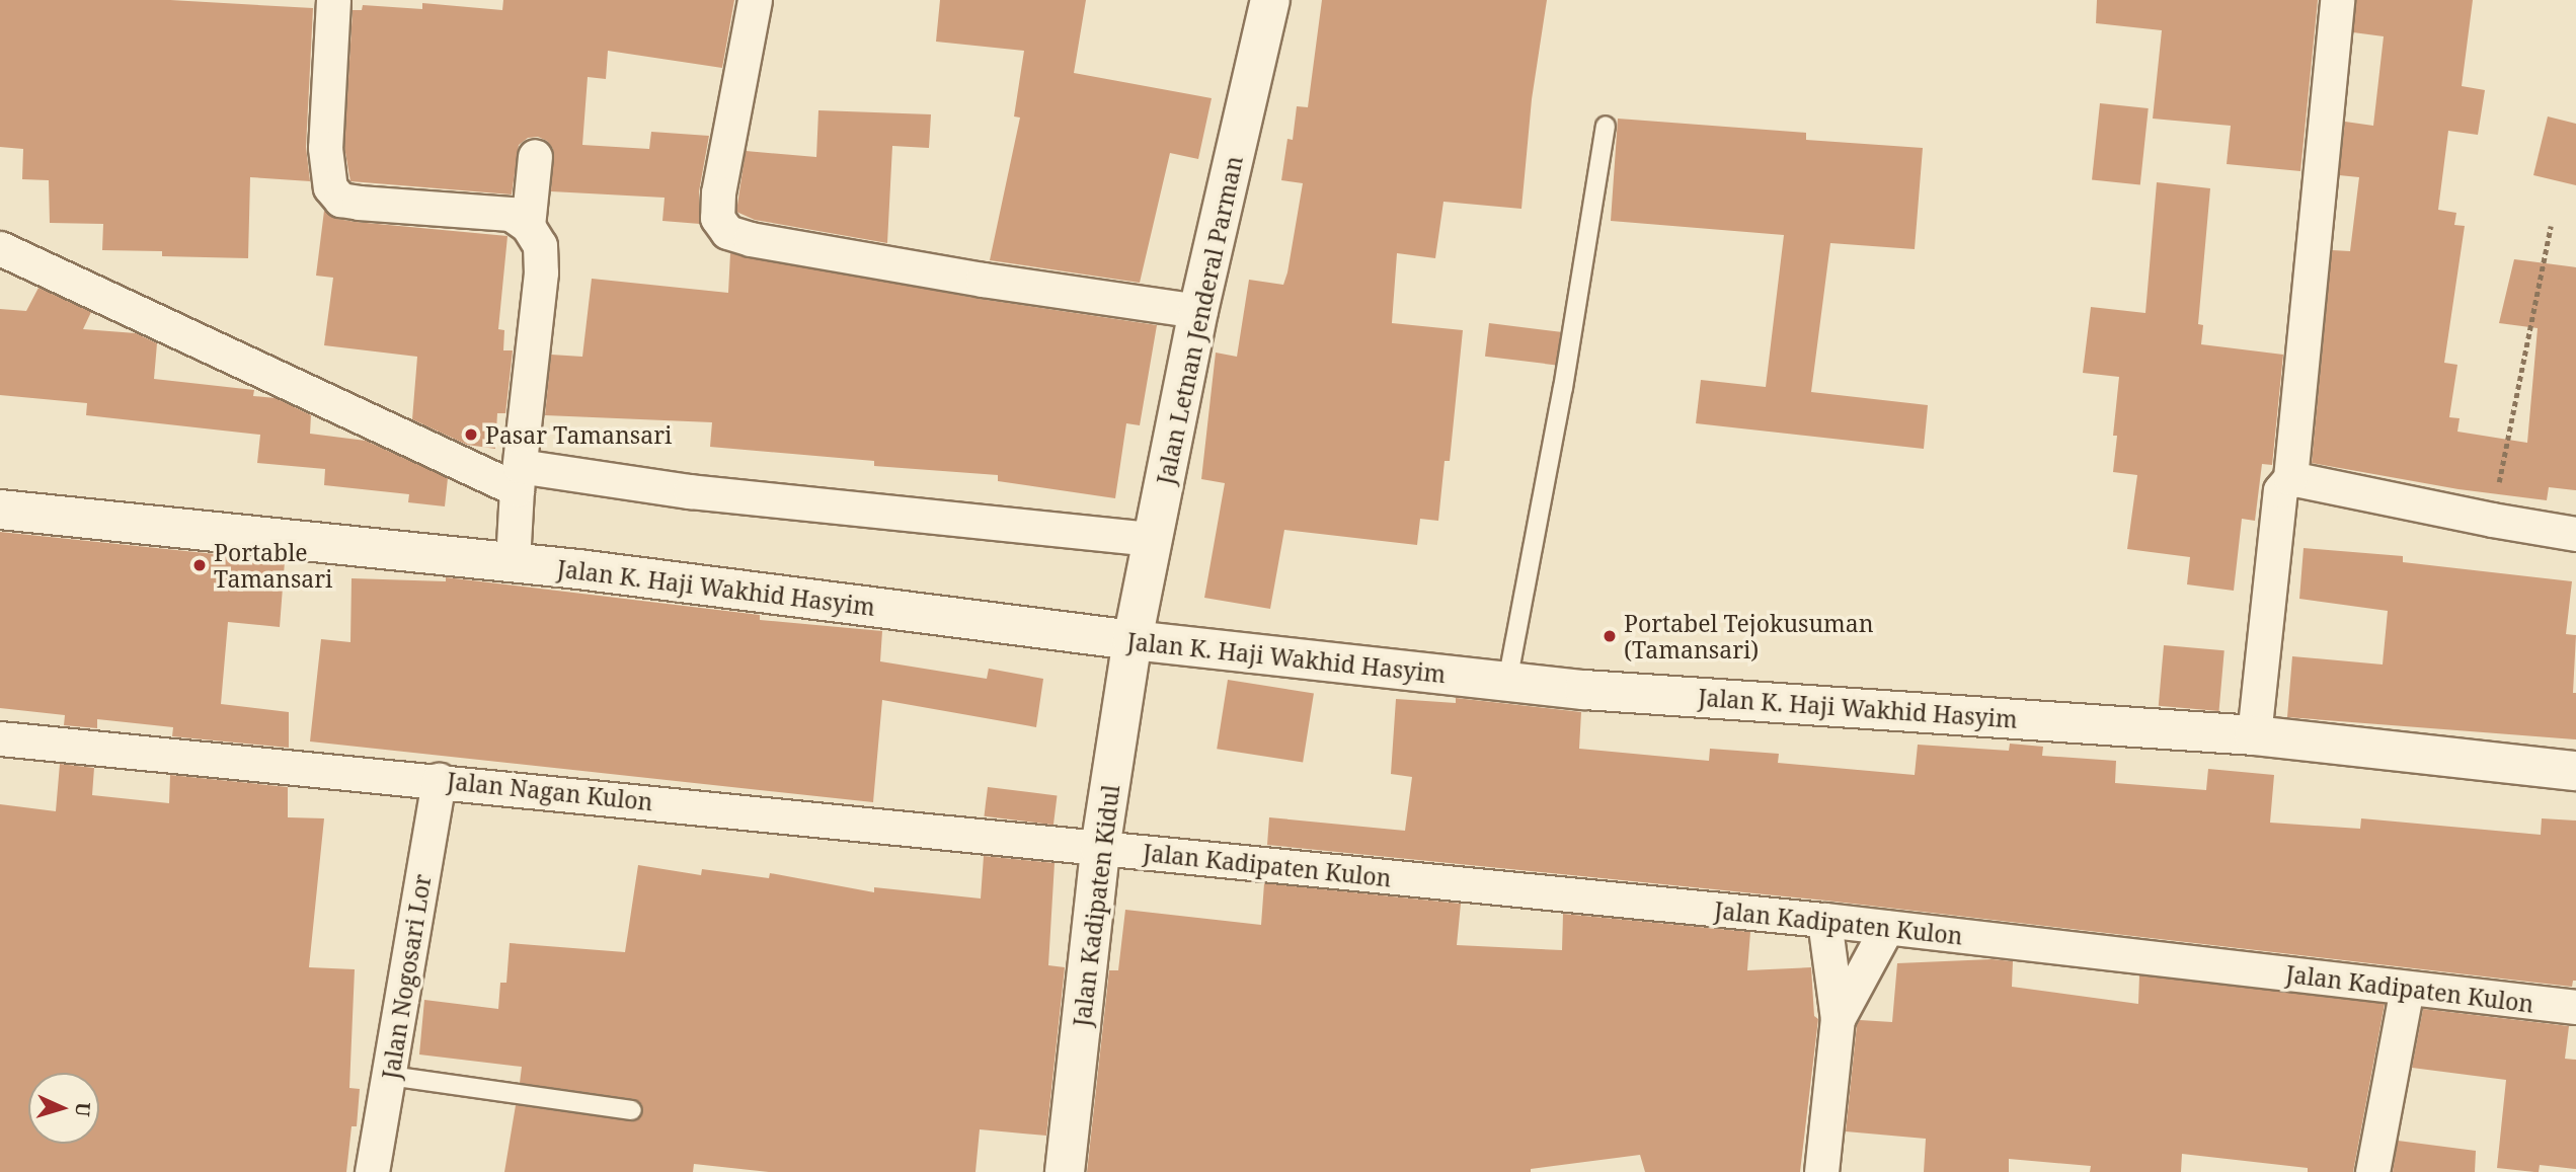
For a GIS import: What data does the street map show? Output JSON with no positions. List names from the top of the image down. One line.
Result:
{"streets":{"main road":["Jalan Letnan Jenderal Parman","Jalan K. Haji Wakhid Hasyim","Jalan Kadipaten Kidul"],"street":["Jalan Nagan Kulon","Jalan Kadipaten Kulon","Jalan Nogosari Lor"]},"crossings":[["Jalan Letnan Jenderal Parman","Jalan K. Haji Wakhid Hasyim"],["Jalan Letnan Jenderal Parman","Jalan Kadipaten Kidul"],["Jalan K. Haji Wakhid Hasyim","Jalan Kadipaten Kidul"],["Jalan Nagan Kulon","Jalan Kadipaten Kulon"],["Jalan Nagan Kulon","Jalan Kadipaten Kidul"],["Jalan Nagan Kulon","Jalan Nogosari Lor"],["Jalan Kadipaten Kulon","Jalan Kadipaten Kidul"]],"places":["Pasar Tamansari","Portable Tamansari","Portabel Tejokusuman (Tamansari)"],"north":"right"}
